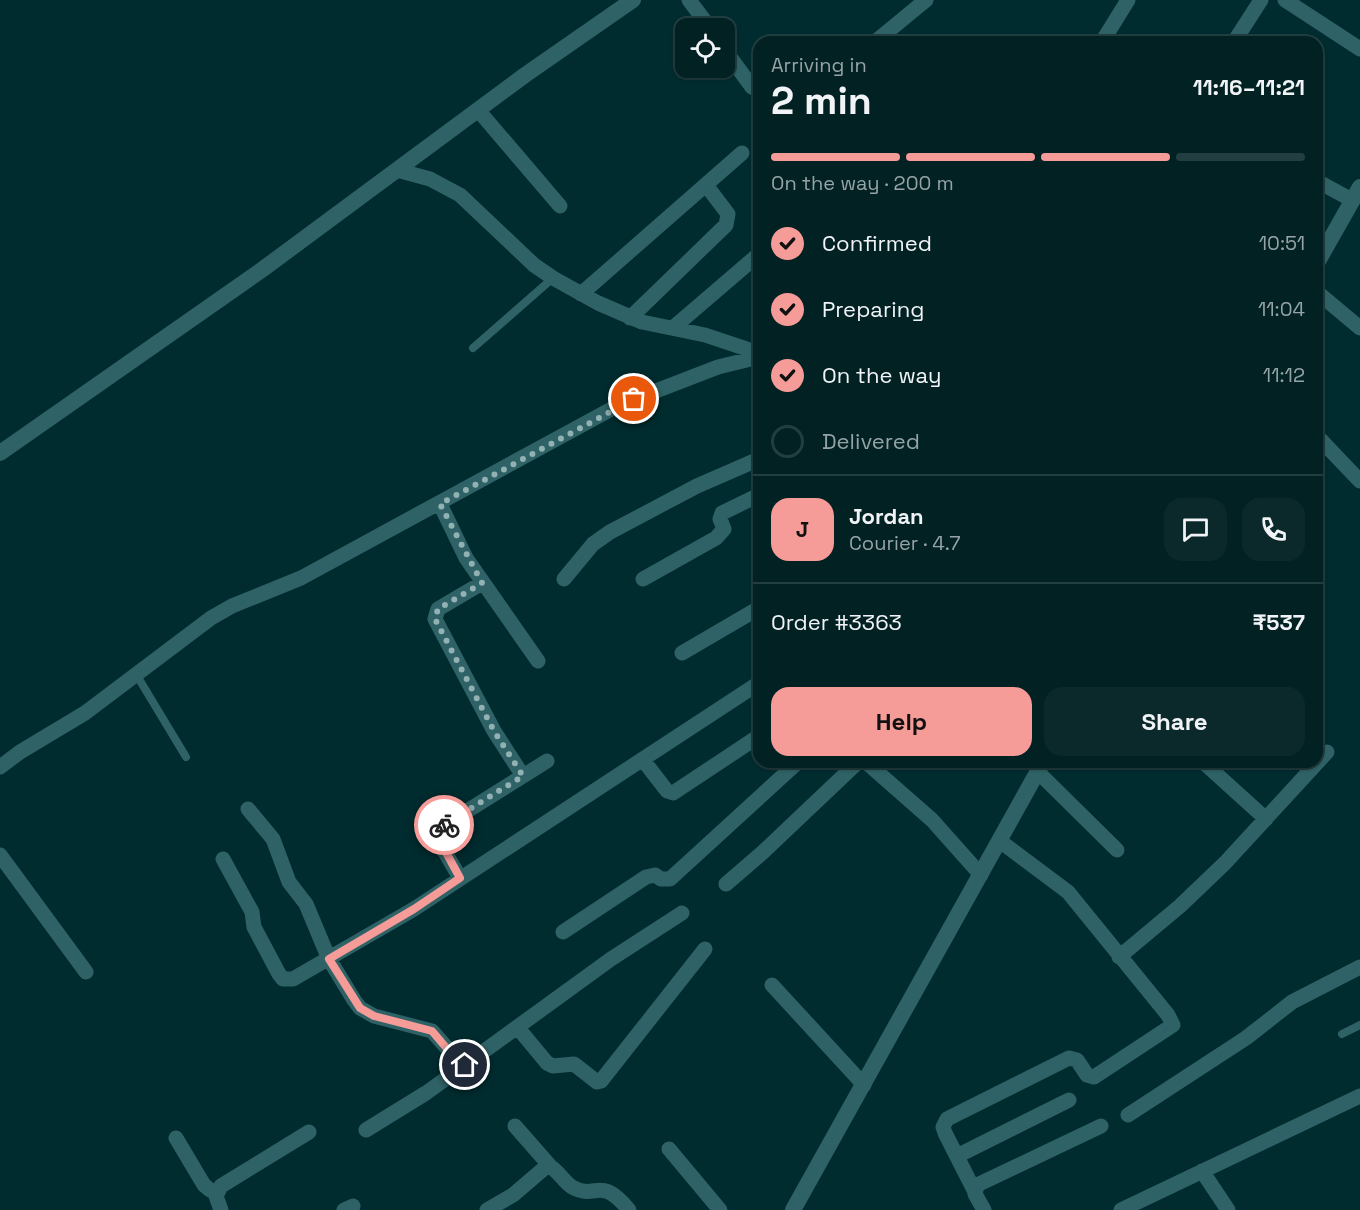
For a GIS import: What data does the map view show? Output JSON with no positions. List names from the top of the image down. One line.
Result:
{"page":{"heading":["2 min","Arriving in","11:16–11:21"],"panel":["Jordan","Courier · 4.7","Order #3363","₹537"],"bar":"On the way · 200 m","list":[["Confirmed","10:51"],["Preparing","11:04"],["On the way","11:12"],"Delivered"],"round":"J","buttons":["Help","Share"]}}
